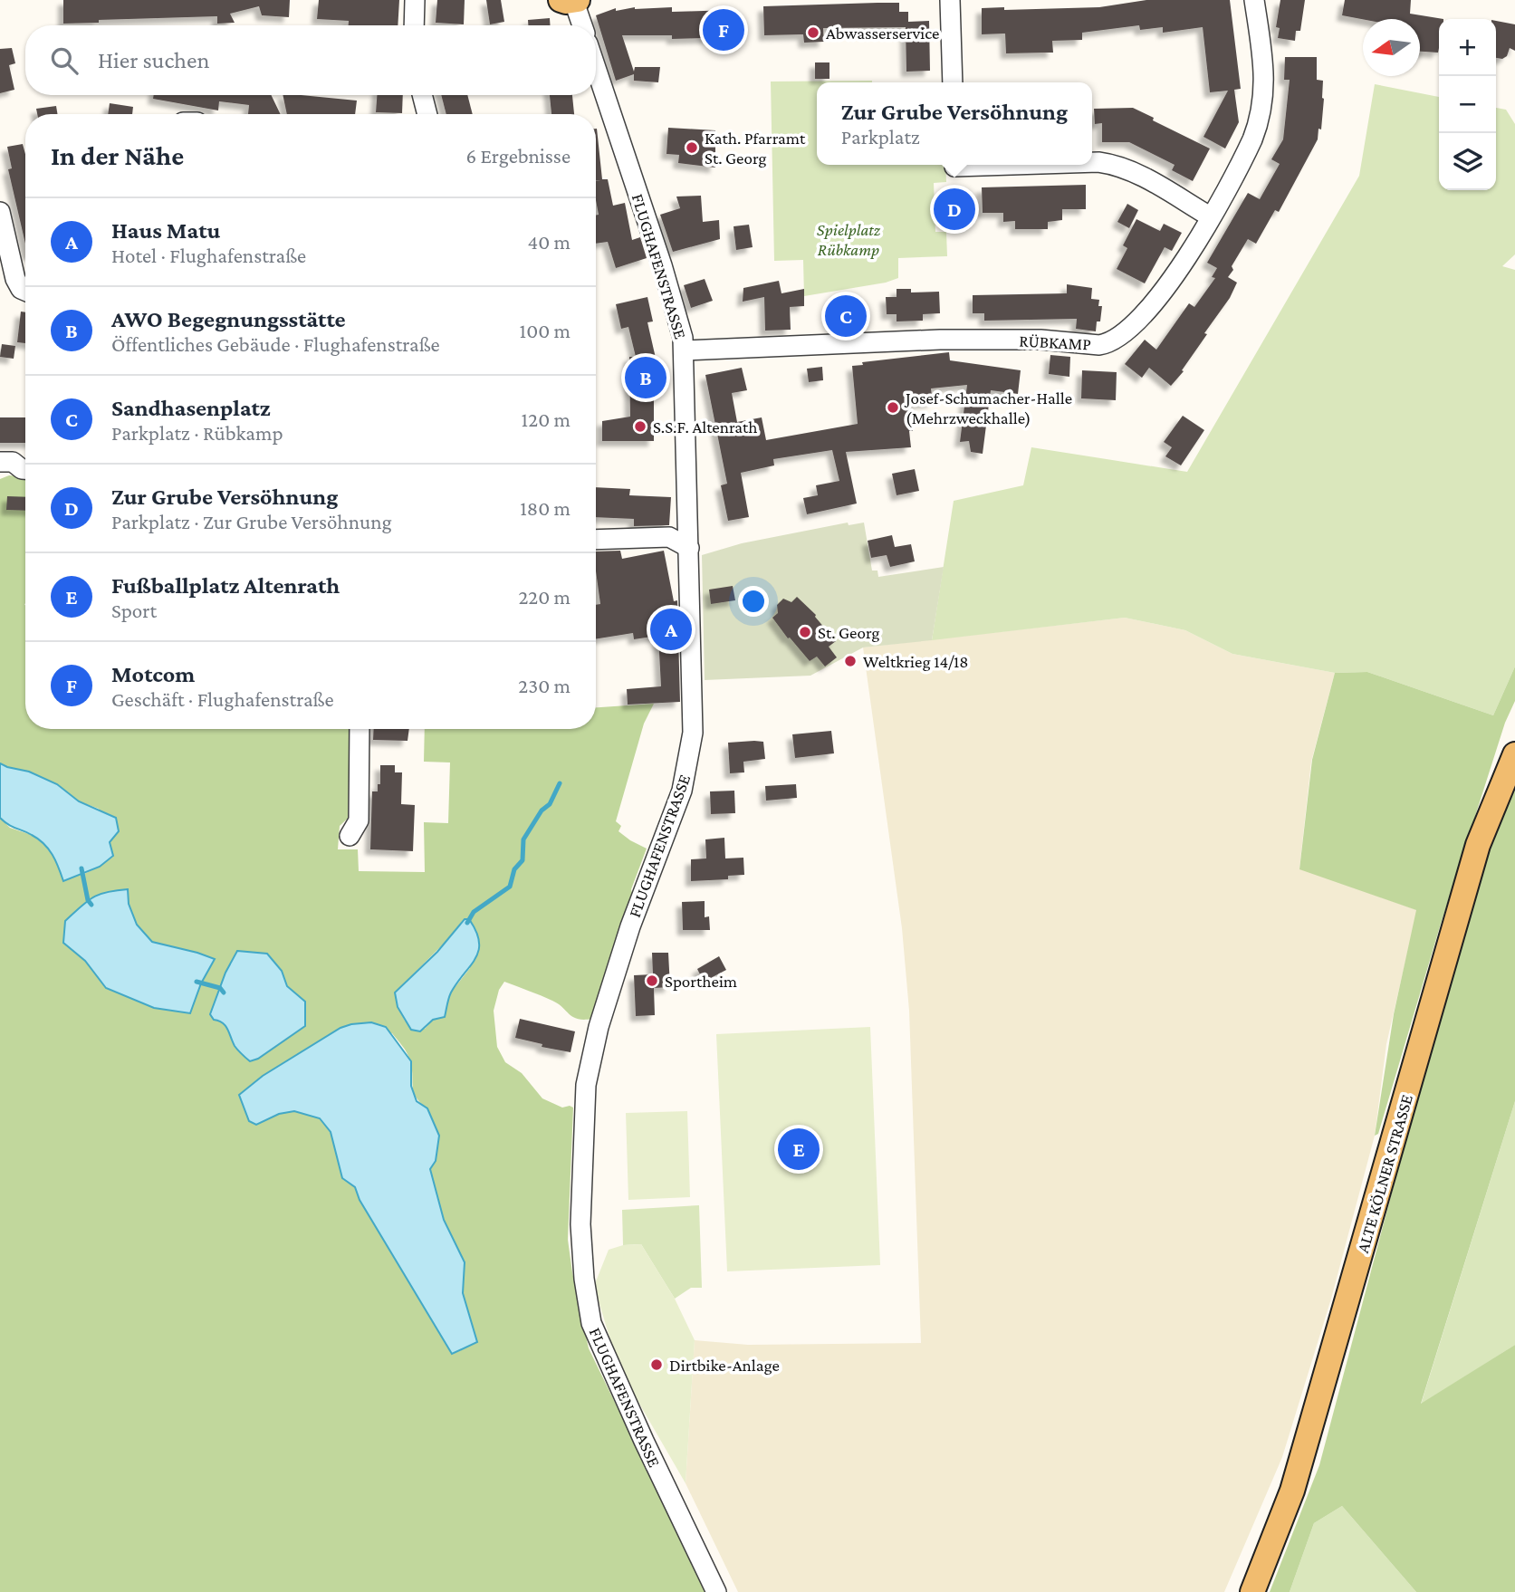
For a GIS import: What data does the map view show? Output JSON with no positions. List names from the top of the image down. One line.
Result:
{"streets":{"main road":["ALTE KÖLNER STRASSE"],"street":["FLUGHAFENSTRASSE","RÜBKAMP"]},"crossings":[["FLUGHAFENSTRASSE","RÜBKAMP"]],"parks":["Spielplatz Rübkamp"],"places":["Abwasserservice","Kath. Pfarramt St. Georg","Josef-Schumacher-Halle (Mehrzweckhalle)","S.S.F. Altenrath","St. Georg","Weltkrieg 14/18","Sportheim","Dirtbike-Anlage"],"north":"left","page":{"pins":["F","D","C","B","A","E"],"map_buttons":["+","−"],"search":"Hier suchen","popup":["Zur Grube Versöhnung","Parkplatz"],"heading":["In der Nähe","6 Ergebnisse"],"list":[{"mark":"A","name":"Haus Matu","note":"Hotel · Flughafenstraße","value":"40 m"},{"mark":"B","name":"AWO Begegnungsstätte","note":"Öffentliches Gebäude · Flughafenstraße","value":"100 m"},{"mark":"C","name":"Sandhasenplatz","note":"Parkplatz · Rübkamp","value":"120 m"},{"mark":"D","name":"Zur Grube Versöhnung","note":"Parkplatz · Zur Grube Versöhnung","value":"180 m"},{"mark":"E","name":"Fußballplatz Altenrath","note":"Sport","value":"220 m"},{"mark":"F","name":"Motcom","note":"Geschäft · Flughafenstraße","value":"230 m"}]}}
